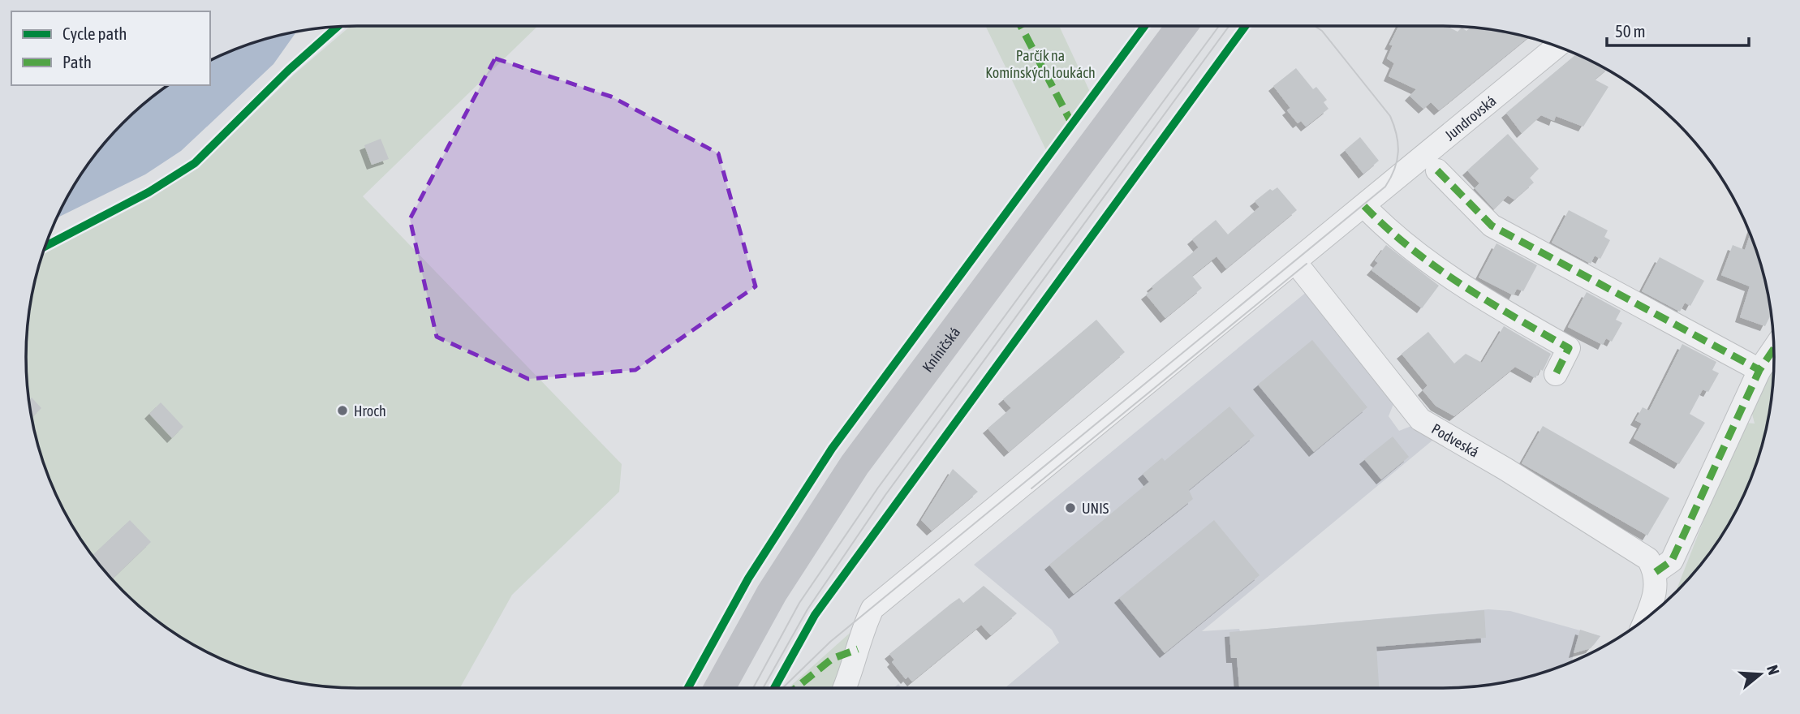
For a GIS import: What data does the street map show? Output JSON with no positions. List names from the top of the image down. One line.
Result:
{"streets":{"main road":["Kníničská"],"street":["Jundrovská","Podveská"]},"crossings":[["Jundrovská","Podveská"]],"parks":["Parčík na Komínských loukách"],"places":["Hroch","UNIS"],"legend":["Cycle path","Path"],"scale_bar":"50 m","north":"right"}
